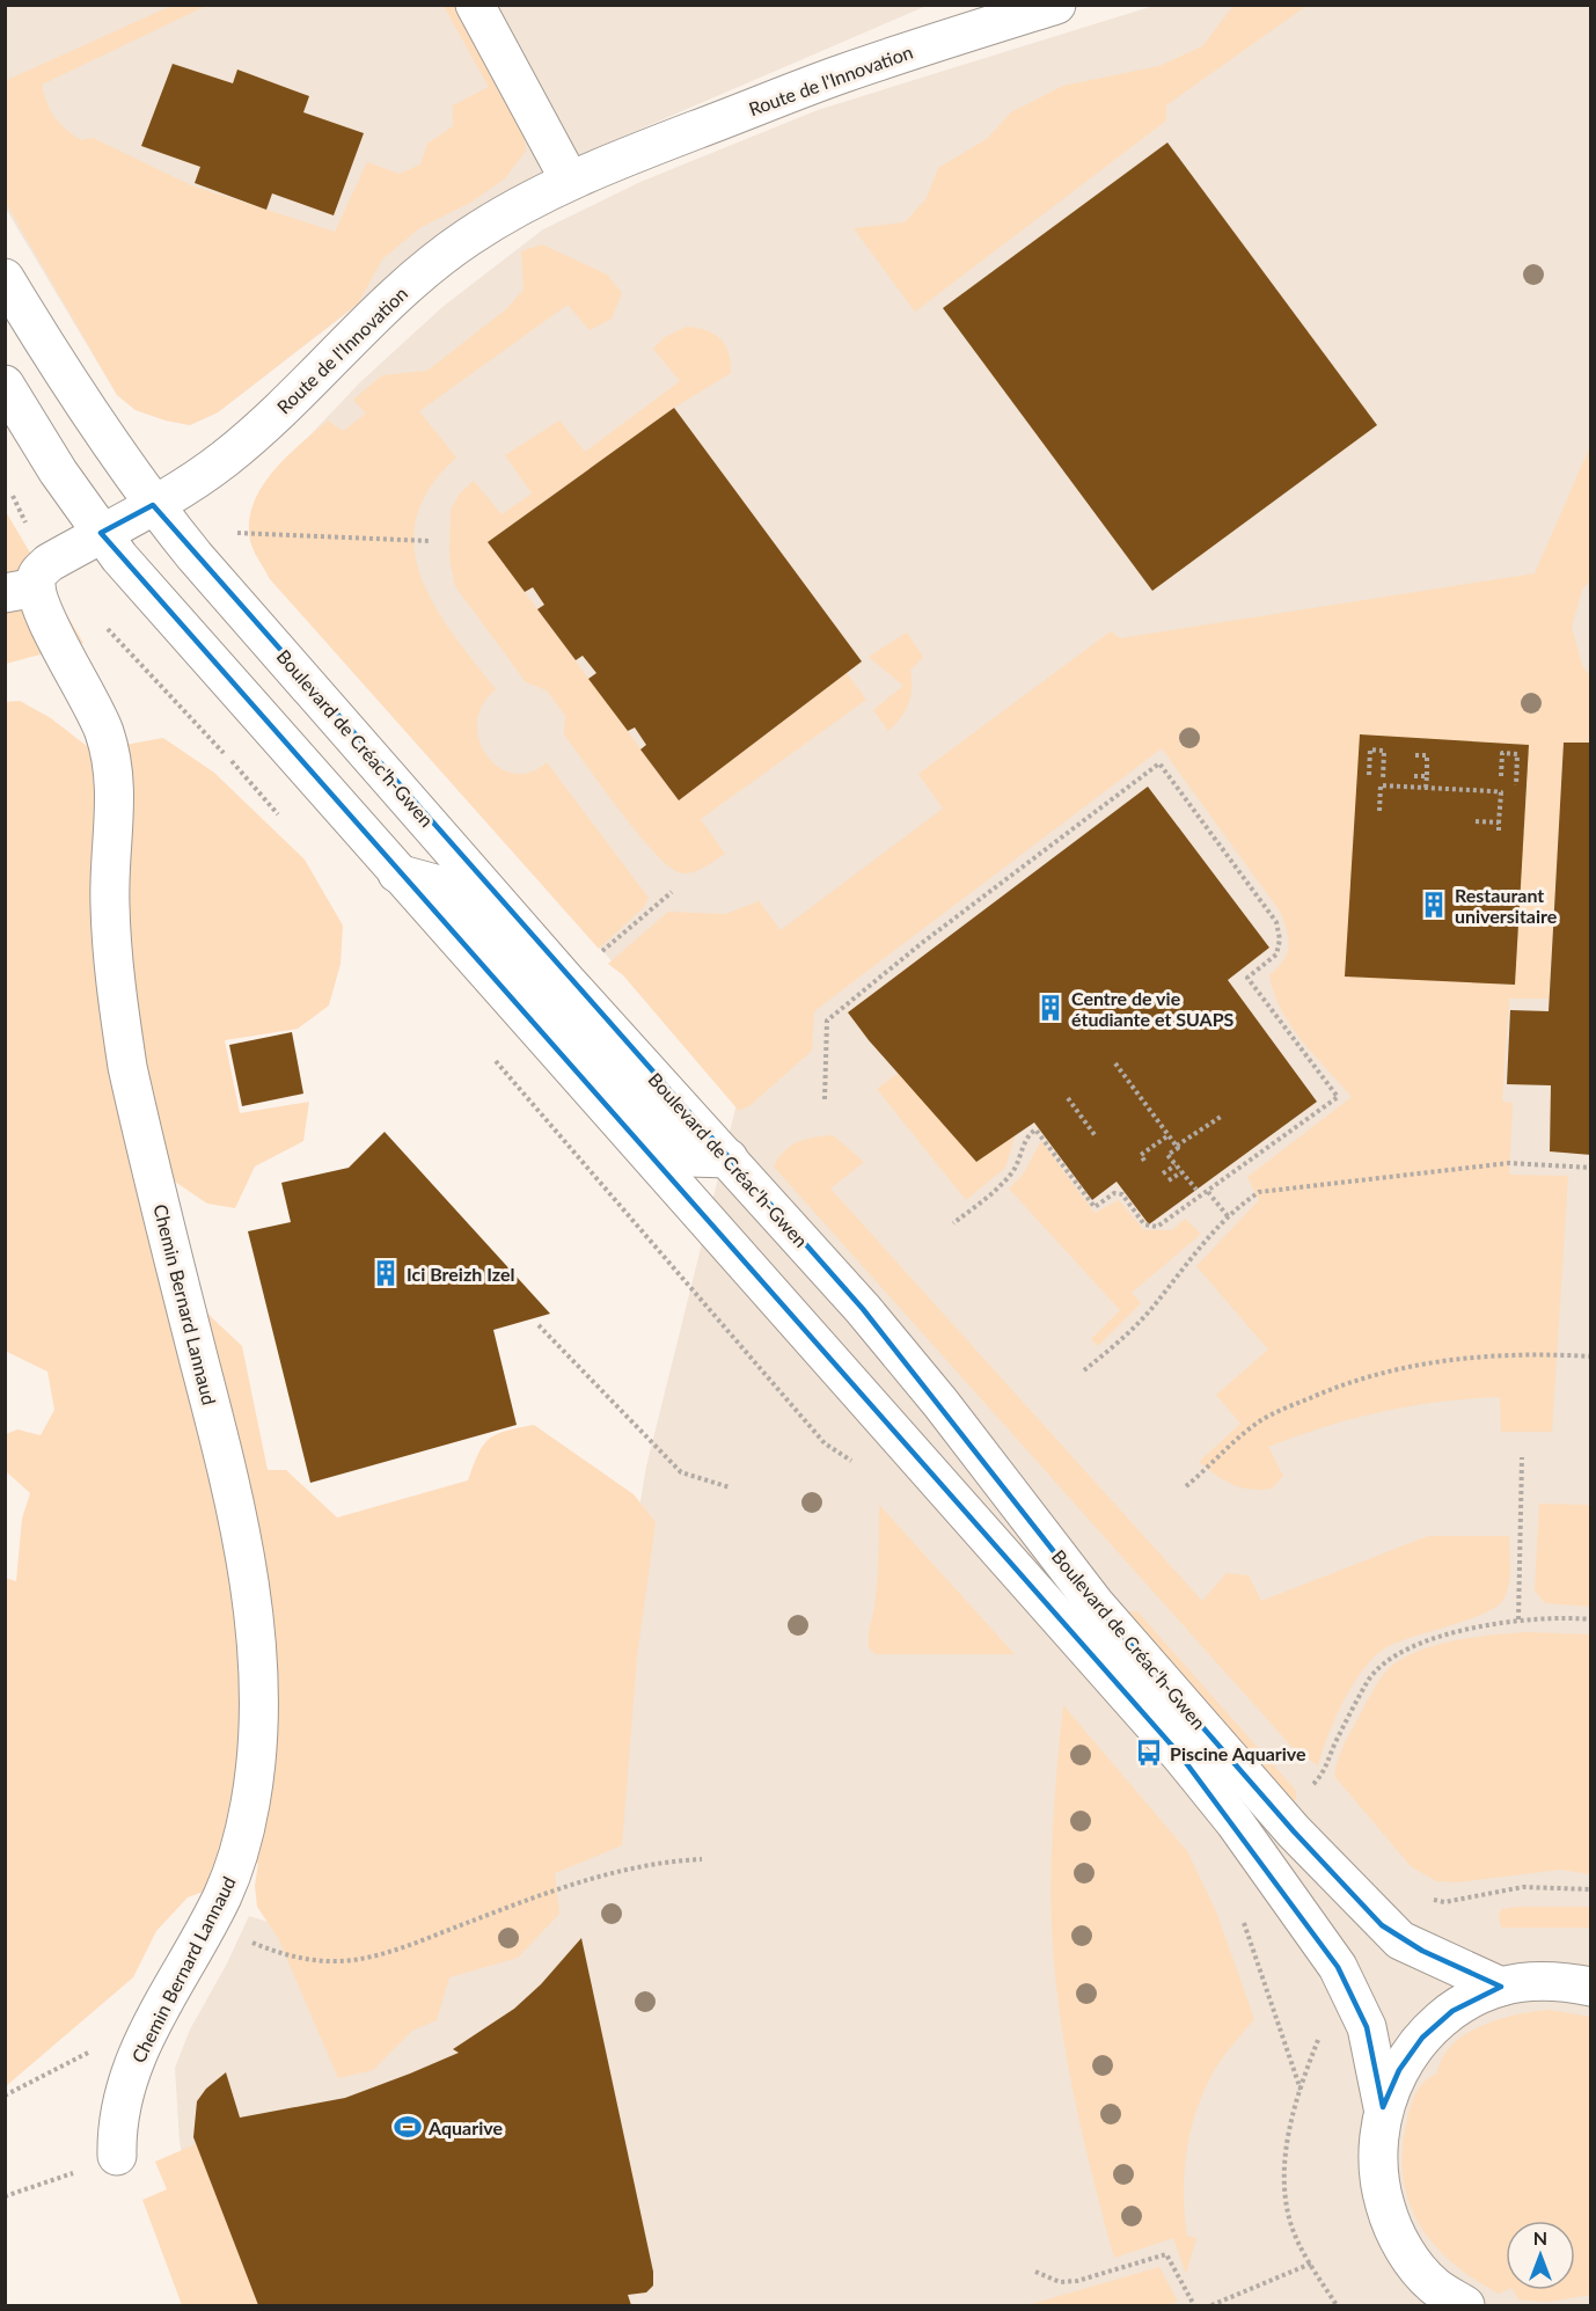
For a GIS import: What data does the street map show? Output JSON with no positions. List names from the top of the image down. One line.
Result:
{"streets":{"street":["Route de l'Innovation","Boulevard de Créac'h-Gwen","Chemin Bernard Lannaud"]},"crossings":[["Route de l'Innovation","Boulevard de Créac'h-Gwen"],["Route de l'Innovation","Chemin Bernard Lannaud"],["Boulevard de Créac'h-Gwen","Chemin Bernard Lannaud"]],"places":{"building":["Restaurant universitaire","Centre de vie étudiante et SUAPS","Ici Breizh Izel"],"bus stop":["Piscine Aquarive"],"sports":["Aquarive"]},"north":"top"}
